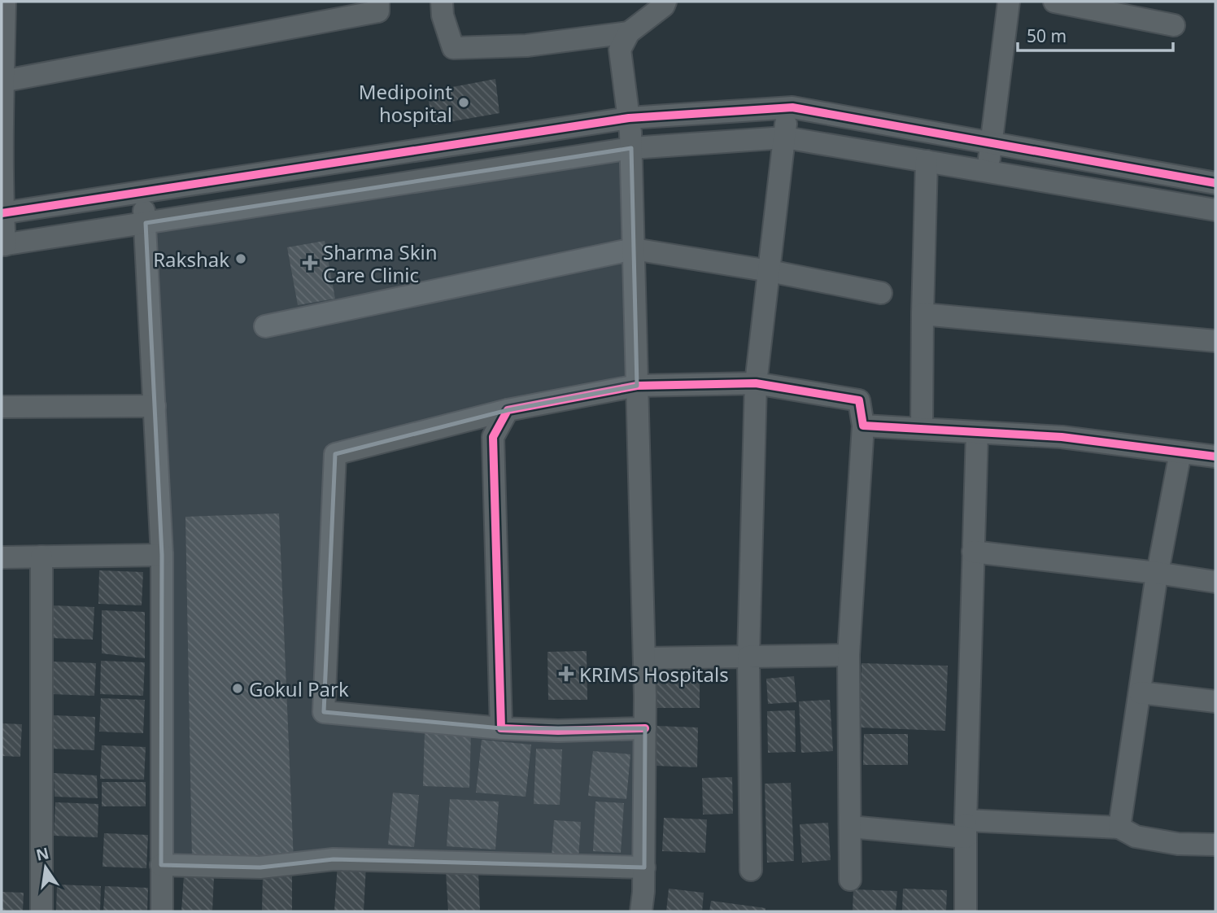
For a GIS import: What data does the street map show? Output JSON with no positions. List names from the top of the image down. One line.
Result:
{"places":{"other":["Medipoint hospital","Rakshak","Gokul Park"],"health":["Sharma Skin Care Clinic","KRIMS Hospitals"]},"scale_bar":"50 m","north":"top"}
